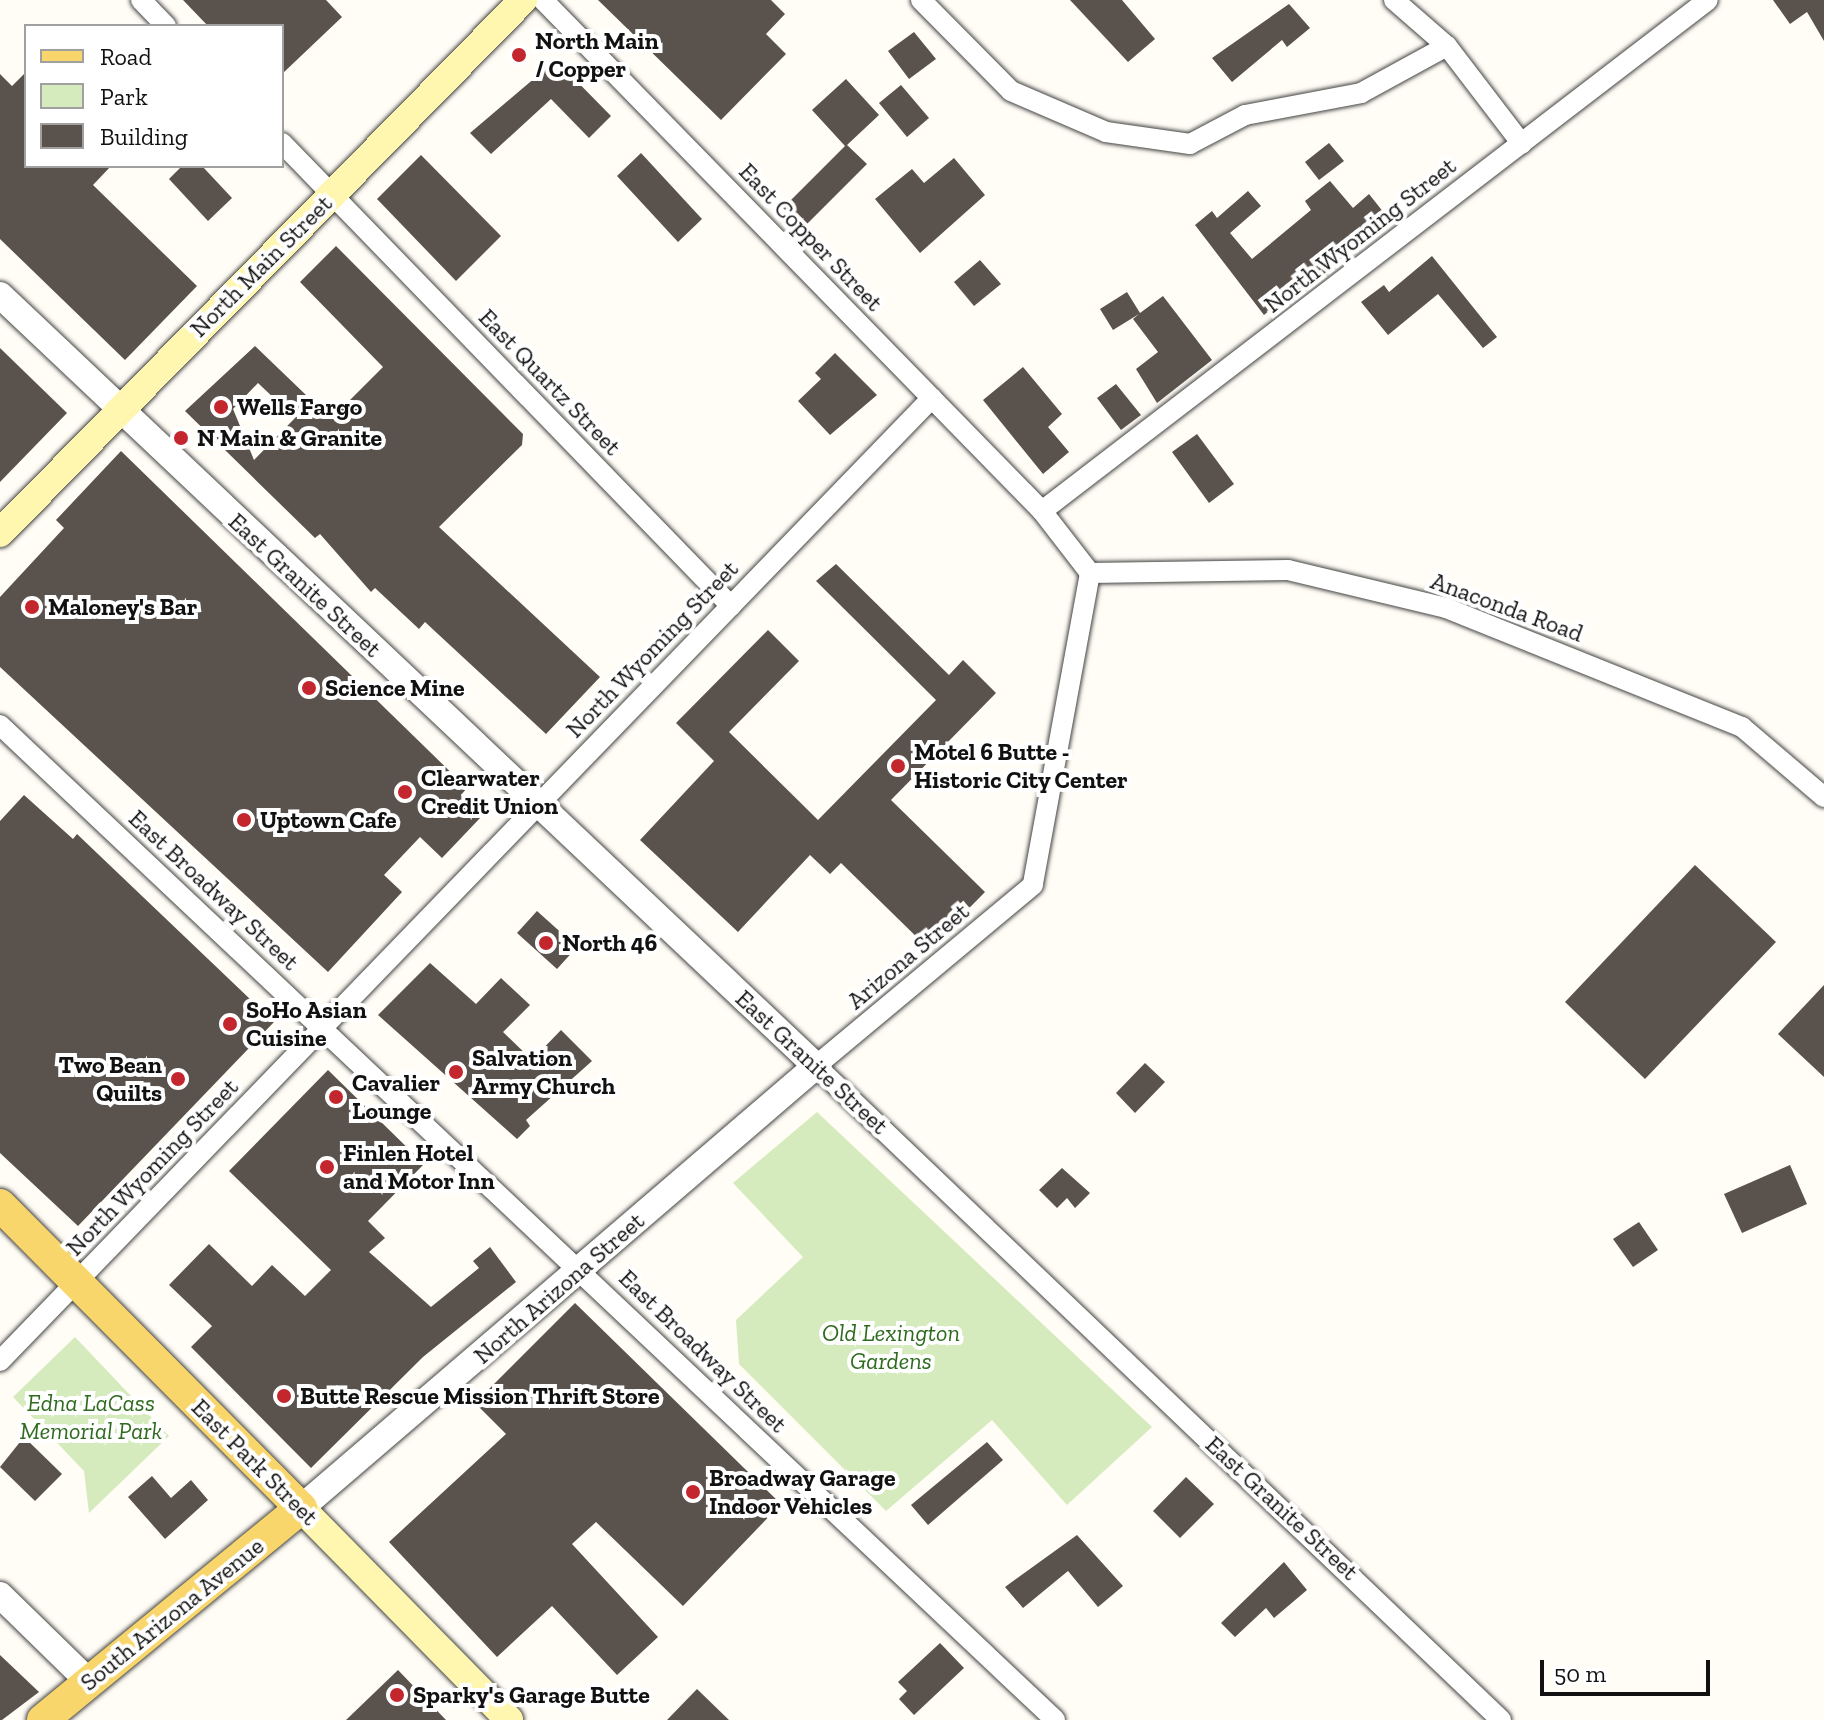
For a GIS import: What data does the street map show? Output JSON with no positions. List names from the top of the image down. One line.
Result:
{"streets":{"main road":["North Main Street","East Park Street","South Arizona Avenue"],"street":["North Wyoming Street","East Copper Street","East Quartz Street","East Granite Street","Anaconda Road","East Broadway Street","Arizona Street","North Arizona Street"]},"crossings":[["North Wyoming Street","East Copper Street"],["North Wyoming Street","East Quartz Street"],["North Wyoming Street","East Granite Street"],["North Wyoming Street","East Broadway Street"],["North Wyoming Street","East Park Street"],["East Copper Street","Anaconda Road"],["East Copper Street","Arizona Street"],["North Main Street","East Quartz Street"],["North Main Street","East Granite Street"],["East Granite Street","Arizona Street"],["East Granite Street","North Arizona Street"],["Anaconda Road","Arizona Street"],["East Broadway Street","North Arizona Street"],["Arizona Street","North Arizona Street"],["North Arizona Street","East Park Street"],["North Arizona Street","South Arizona Avenue"],["East Park Street","South Arizona Avenue"]],"parks":["Old Lexington Gardens","Edna LaCass Memorial Park"],"places":["North Main / Copper","Wells Fargo","N Main & Granite","Maloney's Bar","Science Mine","Motel 6 Butte - Historic City Center","Clearwater Credit Union","Uptown Cafe","North 46","SoHo Asian Cuisine","Salvation Army Church","Two Bean Quilts","Cavalier Lounge","Finlen Hotel and Motor Inn","Butte Rescue Mission Thrift Store","Broadway Garage Indoor Vehicles","Sparky's Garage Butte"],"legend":["Road","Park","Building"],"scale_bar":"50 m"}
